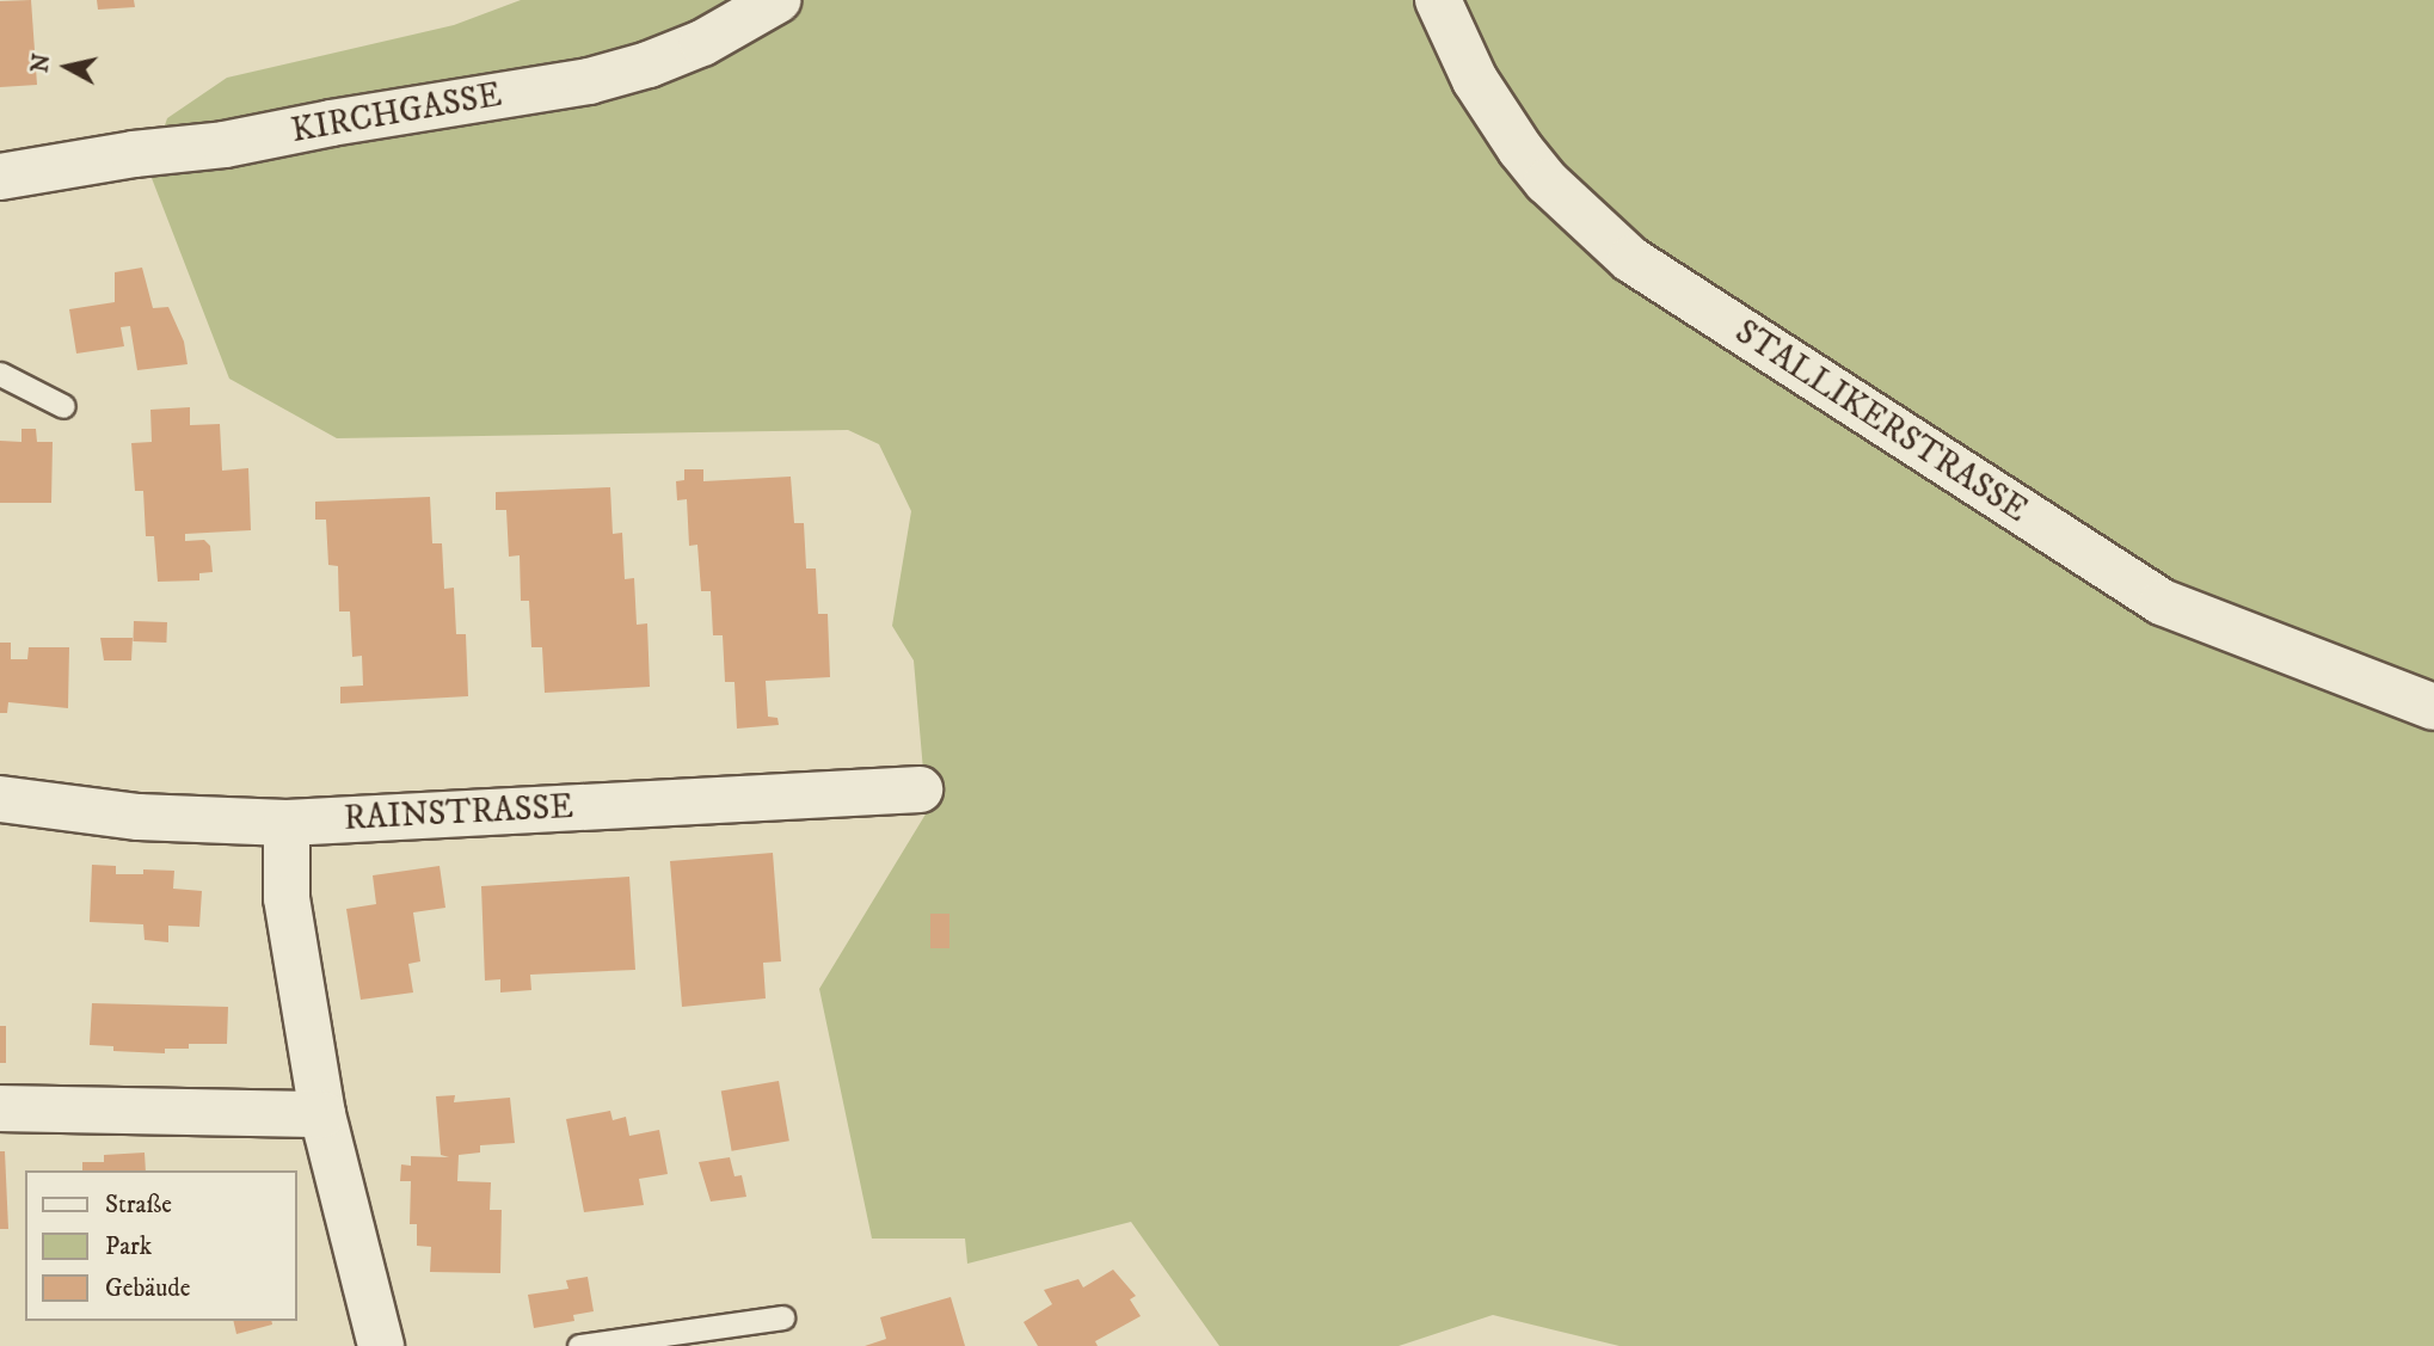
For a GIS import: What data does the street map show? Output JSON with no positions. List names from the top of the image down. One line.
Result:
{"streets":{"street":["KIRCHGASSE","STALLIKERSTRASSE","RAINSTRASSE"]},"legend":["Straße","Park","Gebäude"],"north":"left"}
